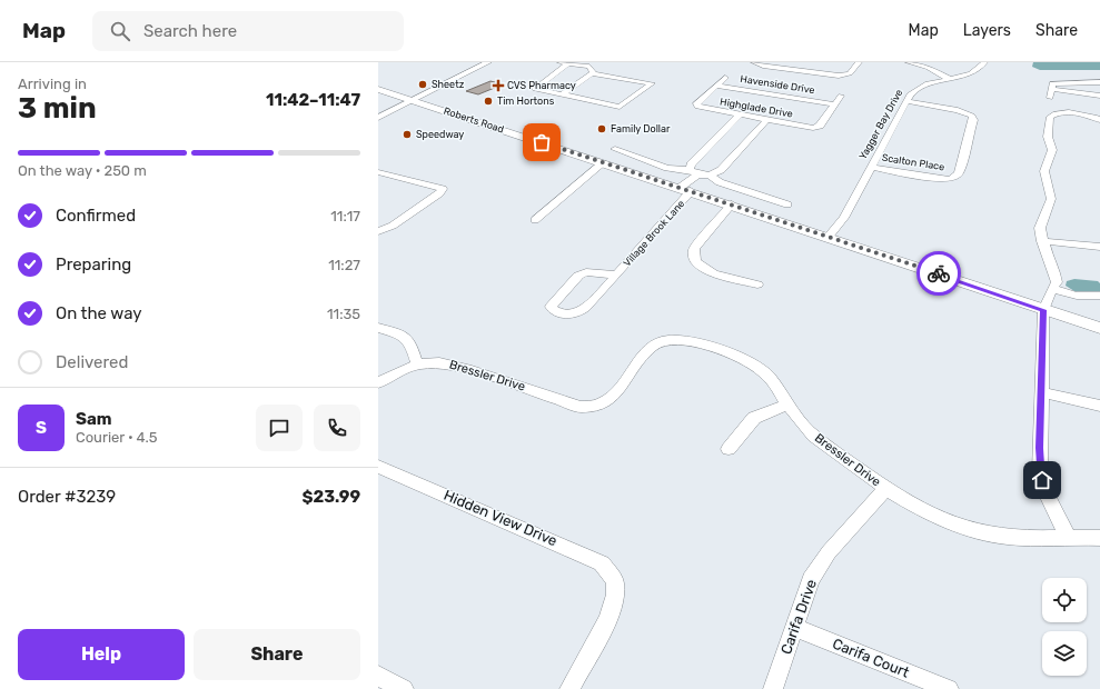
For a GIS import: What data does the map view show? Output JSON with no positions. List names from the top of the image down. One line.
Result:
{"streets":{"main road":["Roberts Road"],"street":["Havenside Drive","Highglade Drive","Yagger Bay Drive","Scalton Place","Village Brook Lane","Bressler Drive","Hidden View Drive","Carifa Drive","Carifa Court"]},"crossings":[["Havenside Drive","Highglade Drive"],["Roberts Road","Yagger Bay Drive"],["Roberts Road","Village Brook Lane"],["Yagger Bay Drive","Scalton Place"],["Bressler Drive","Carifa Drive"],["Carifa Drive","Carifa Court"]],"places":{"other":["Sheetz","Tim Hortons","Family Dollar","Speedway"],"health":["CVS Pharmacy"]},"page":{"header":"Map","search":"Search here","nav":["Map","Layers","Share"],"heading":["3 min","Arriving in","11:42–11:47"],"panel":["Sam","Courier · 4.5","Order #3239","$23.99"],"bar":"On the way · 250 m","list":[["Confirmed","11:17"],["Preparing","11:27"],["On the way","11:35"],"Delivered"],"round":"S","buttons":["Help","Share"]}}
